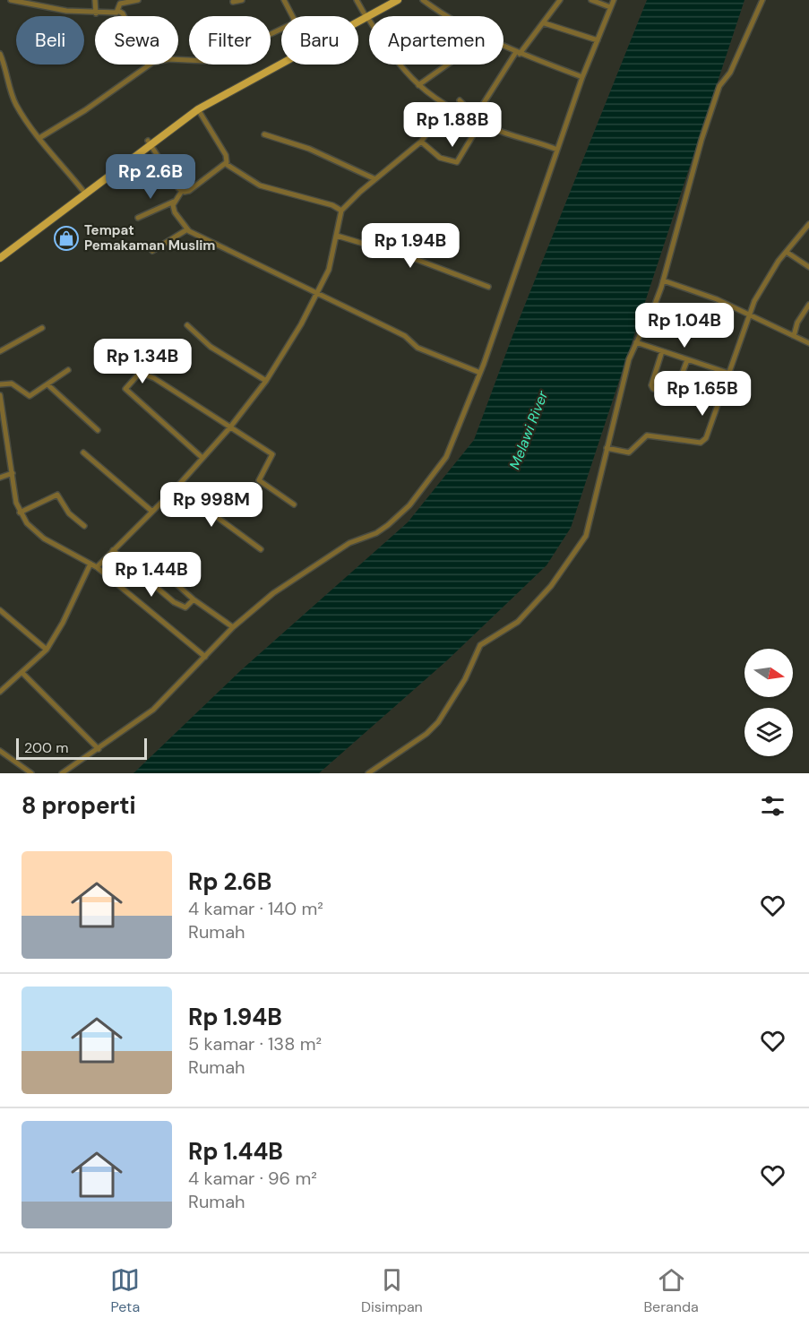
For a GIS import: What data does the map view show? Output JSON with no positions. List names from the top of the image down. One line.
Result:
{"water":["Melawi River"],"places":{"shop":["Tempat Pemakaman Muslim"]},"scale_bar":"200 m","north":"right","page":{"chip":["Beli","Sewa","Filter","Baru","Apartemen"],"price":["Rp 1.88B","Rp 2.6B","Rp 1.94B","Rp 1.04B","Rp 1.34B","Rp 1.65B","Rp 998M","Rp 1.44B"],"scale":"200 m","heading":"8 properti","list":[{"name":"Rp 2.6B","note":"4 kamar · 140 m² · Rumah"},{"name":"Rp 1.94B","note":"5 kamar · 138 m² · Rumah"},{"name":"Rp 1.44B","note":"4 kamar · 96 m² · Rumah"}],"tabs":["Peta","Disimpan","Beranda"]}}
